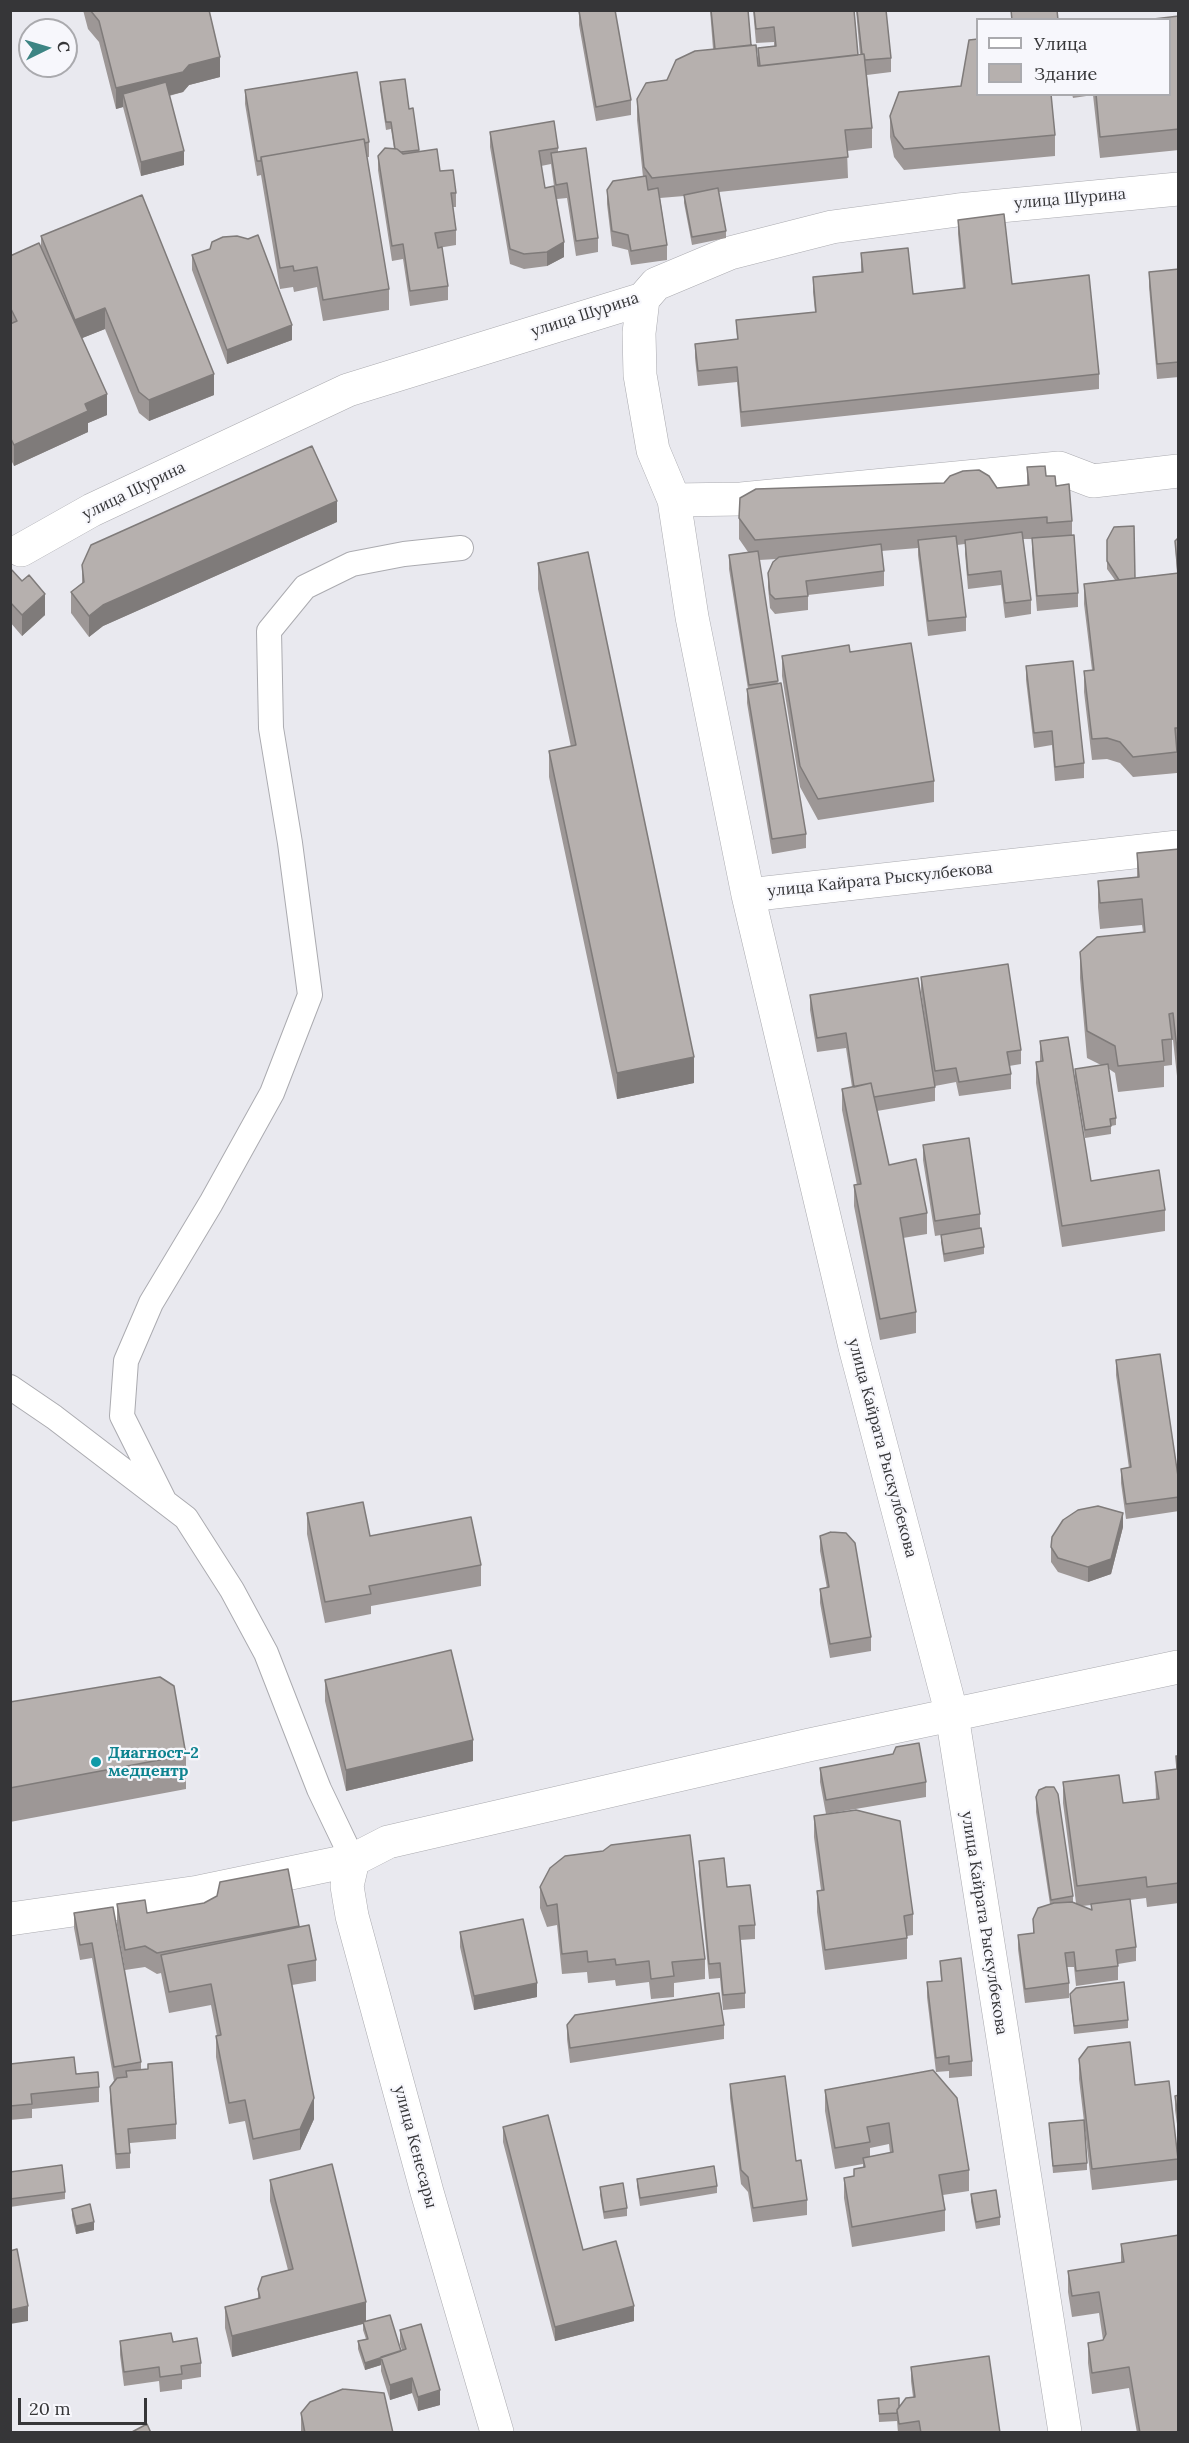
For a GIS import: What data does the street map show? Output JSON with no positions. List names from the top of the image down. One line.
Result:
{"streets":{"street":["улица Шурина","улица Кайрата Рыскулбекова","улица Кенесары"]},"places":["Диагност-2 медцентр"],"legend":["Улица","Здание"],"scale_bar":"20 m","north":"right"}
